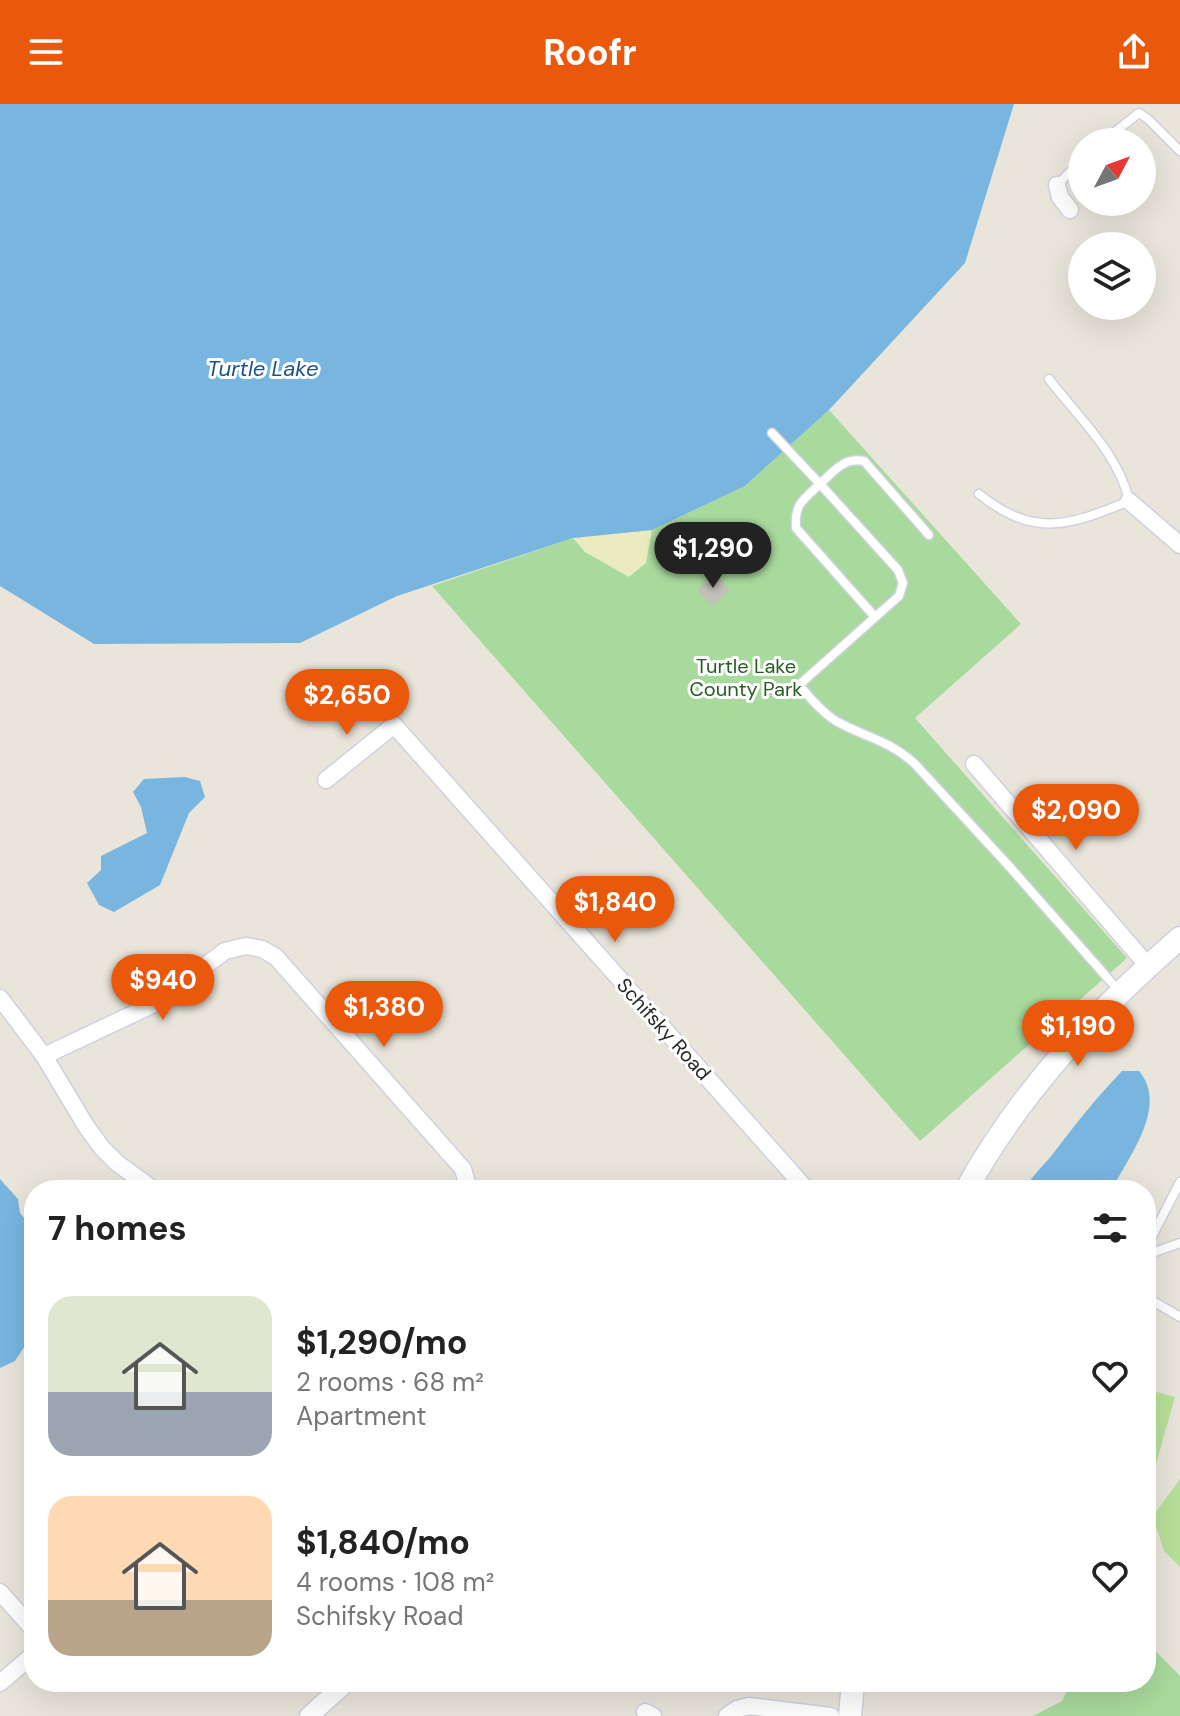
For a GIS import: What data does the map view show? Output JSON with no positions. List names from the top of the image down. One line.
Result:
{"streets":{"street":["Schifsky Road"]},"water":["Turtle Lake"],"parks":["Turtle Lake County Park"],"north":"top right","page":{"header":"Roofr","price":["$1,290","$2,650","$2,090","$1,840","$940","$1,380","$1,190"],"heading":"7 homes","list":[{"name":"$1,290/mo","note":"2 rooms · 68 m² · Apartment"},{"name":"$1,840/mo","note":"4 rooms · 108 m² · Schifsky Road"}]}}
